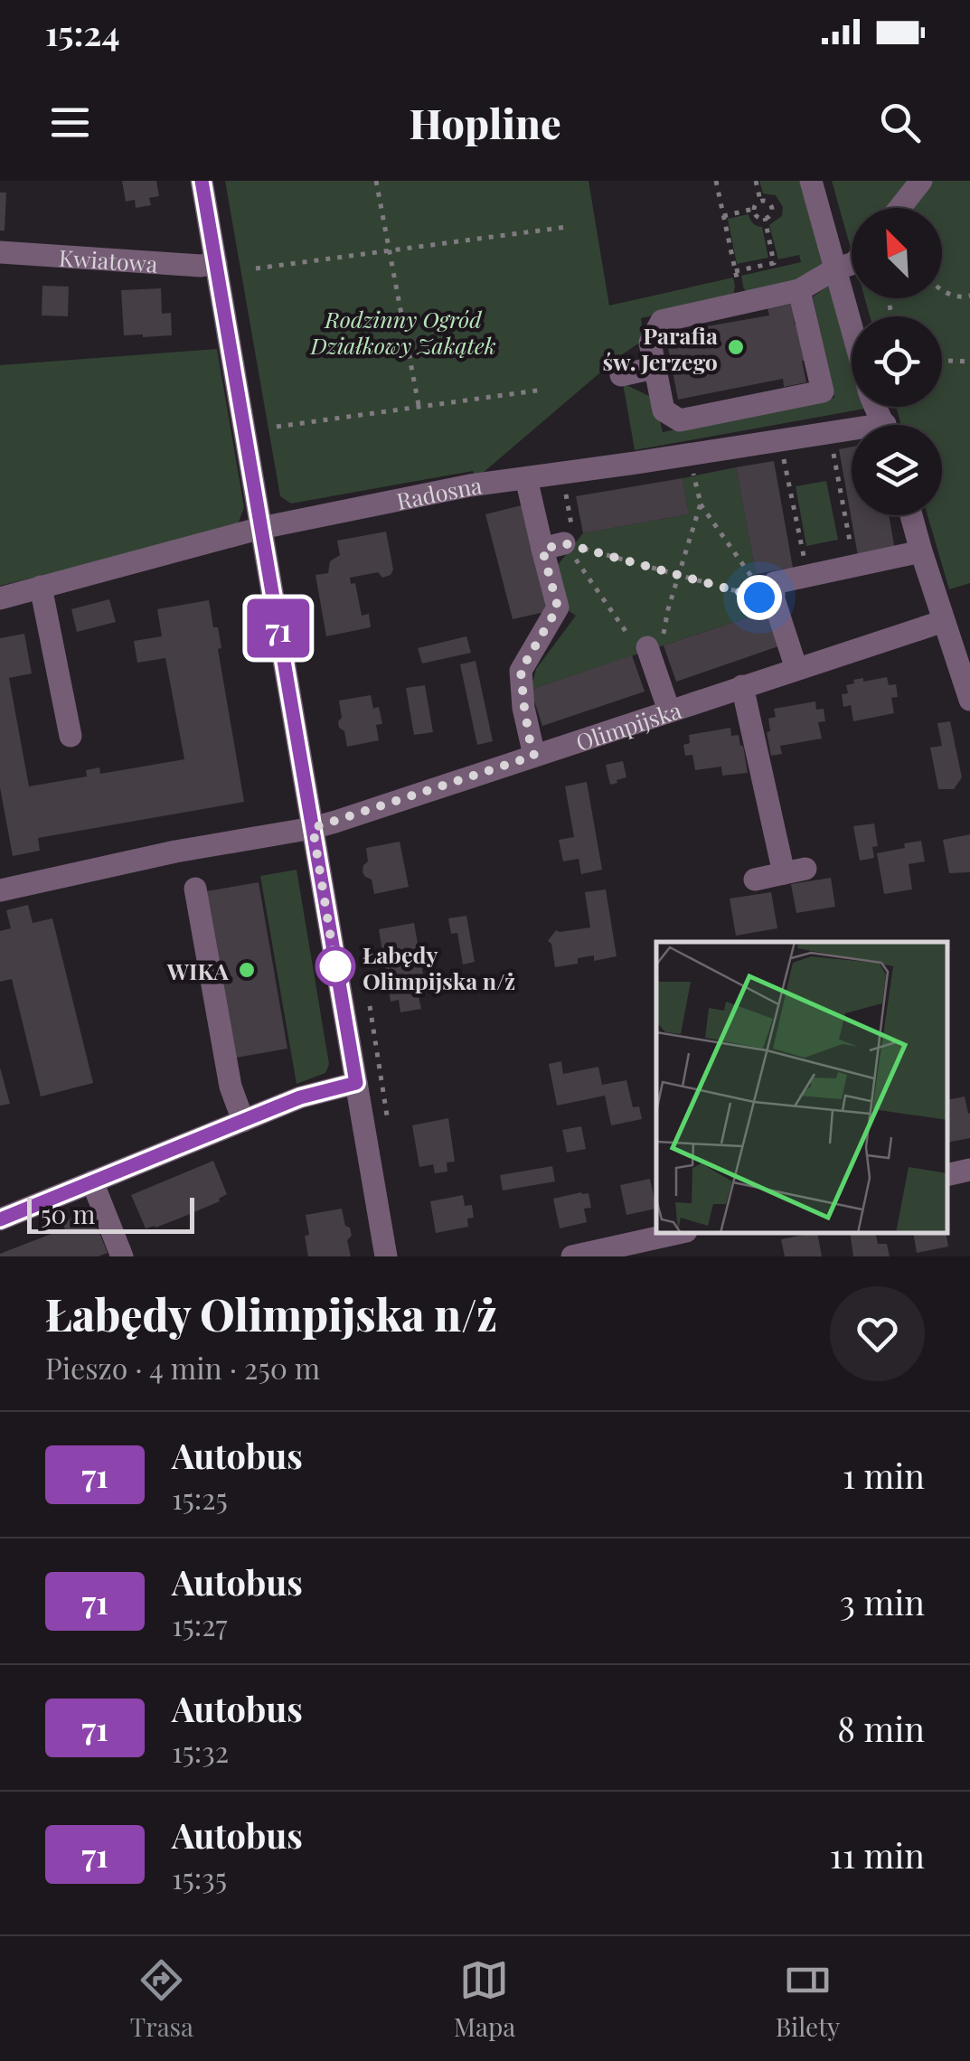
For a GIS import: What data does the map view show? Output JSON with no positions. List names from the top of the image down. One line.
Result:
{"streets":{"street":["Kwiatowa","Radosna","Olimpijska"]},"parks":["Rodzinny Ogród Działkowy Zakątek"],"places":["Parafia św. Jerzego","Łabędy Olimpijska n/ż","WIKA"],"lines":["bus line 71"],"scale_bar":"50 m","north":"top left","page":{"status":"15:24","header":"Hopline","on_map":"71","scale":"50 m","heading":["Łabędy Olimpijska n/ż","Pieszo · 4 min · 250 m"],"list":[{"mark":"71","name":"Autobus","note":"15:25","value":"1 min"},{"mark":"71","name":"Autobus","note":"15:27","value":"3 min"},{"mark":"71","name":"Autobus","note":"15:32","value":"8 min"},{"mark":"71","name":"Autobus","note":"15:35","value":"11 min"}],"tabs":["Trasa","Mapa","Bilety"]}}
